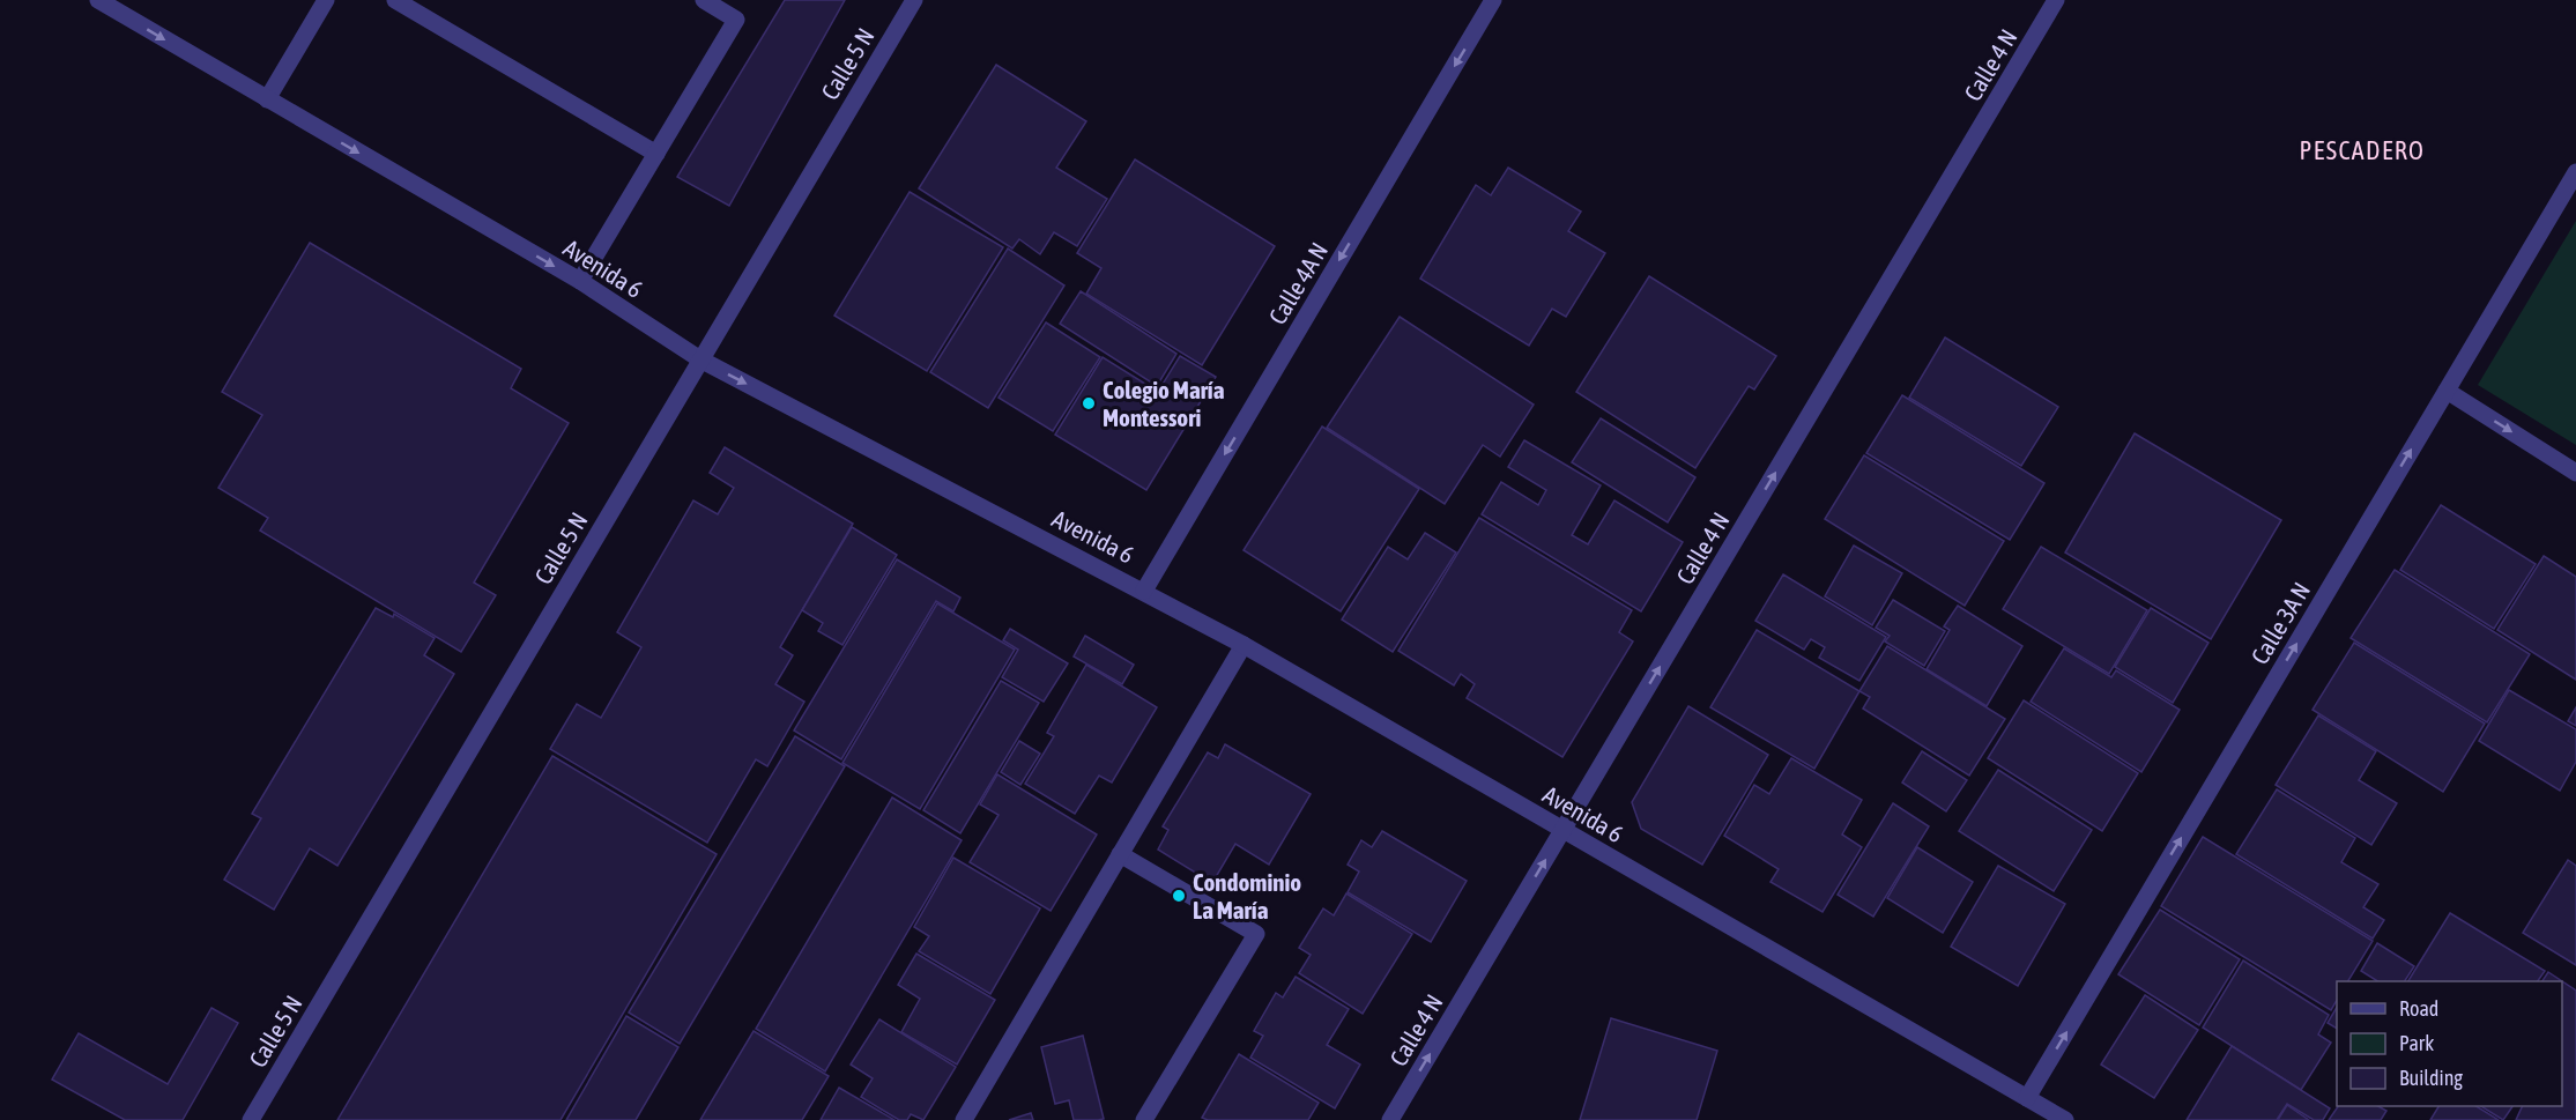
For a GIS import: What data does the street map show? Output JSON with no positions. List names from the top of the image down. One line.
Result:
{"streets":{"street":["Calle 5 N","Calle 4 N","Avenida 6","Calle 4A N","Calle 3A N"]},"crossings":[["Calle 5 N","Avenida 6"],["Calle 4 N","Avenida 6"],["Avenida 6","Calle 4A N"],["Avenida 6","Calle 3A N"]],"one_way":["Calle 4 N","Avenida 6","Calle 4A N","Calle 3A N"],"districts":["PESCADERO"],"places":["Colegio María Montessori","Condominio La María"],"legend":["Road","Park","Building"]}
